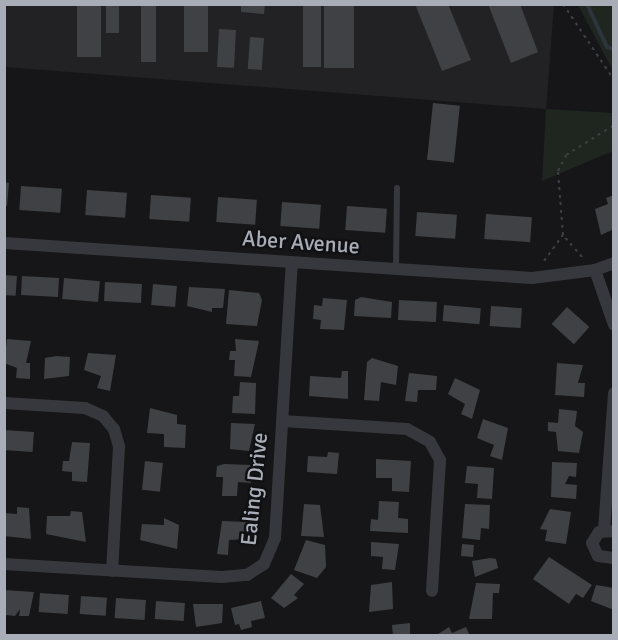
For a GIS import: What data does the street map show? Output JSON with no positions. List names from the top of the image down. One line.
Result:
{"streets":{"street":["Aber Avenue","Ealing Drive"]},"crossings":[["Aber Avenue","Ealing Drive"]]}
